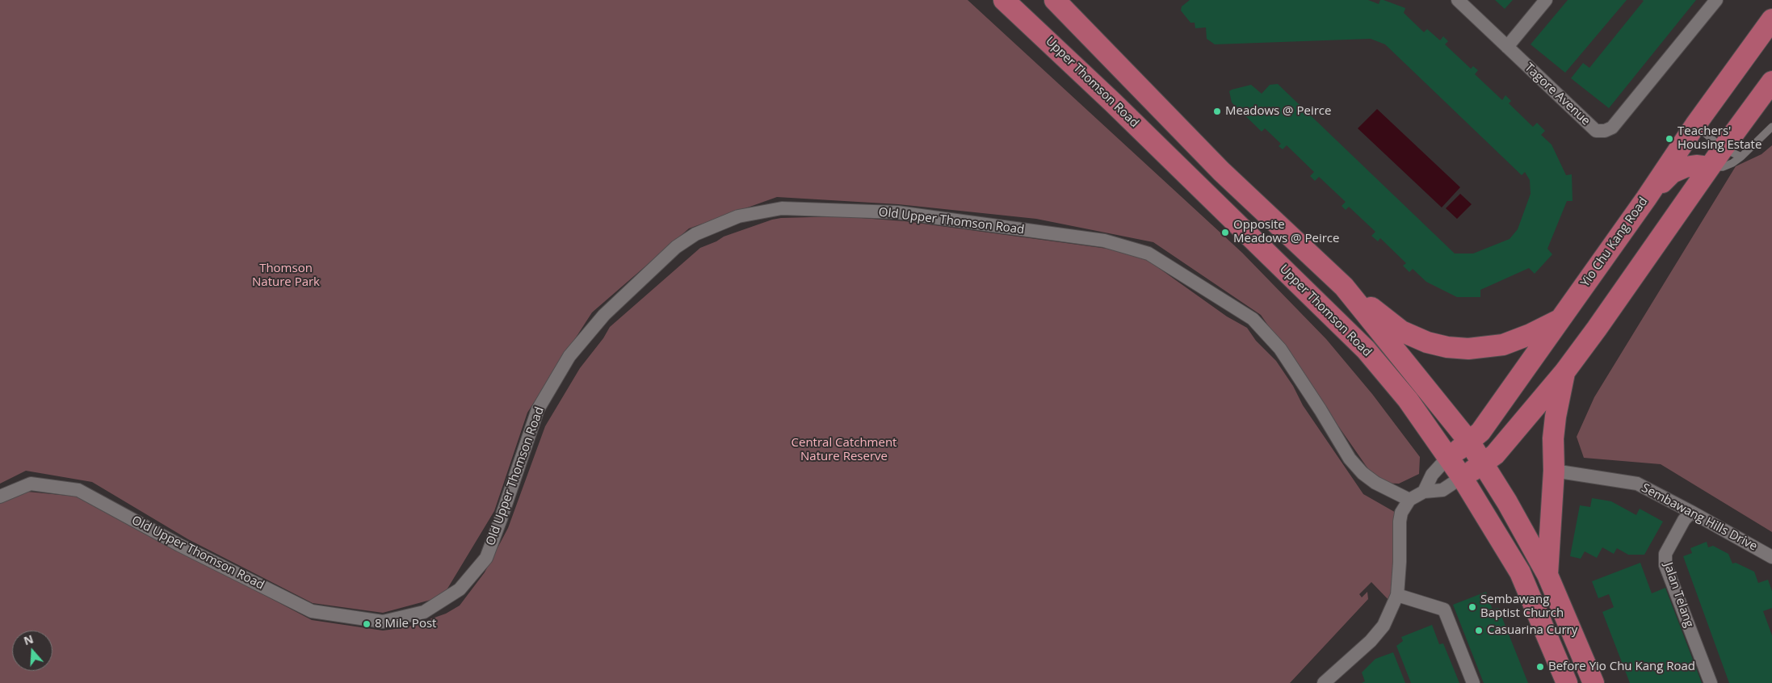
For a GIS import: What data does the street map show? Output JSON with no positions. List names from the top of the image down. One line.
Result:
{"streets":{"main road":["Upper Thomson Road","Yio Chu Kang Road"],"street":["Tagore Avenue","Old Upper Thomson Road","Sembawang Hills Drive","Jalan Telang"]},"crossings":[["Upper Thomson Road","Yio Chu Kang Road"],["Sembawang Hills Drive","Jalan Telang"]],"parks":["Thomson Nature Park","Central Catchment Nature Reserve"],"places":["Meadows @ Peirce","Teachers' Housing Estate","Opposite Meadows @ Peirce","Sembawang Baptist Church","8 Mile Post","Casuarina Curry","Before Yio Chu Kang Road"],"north":"top"}
